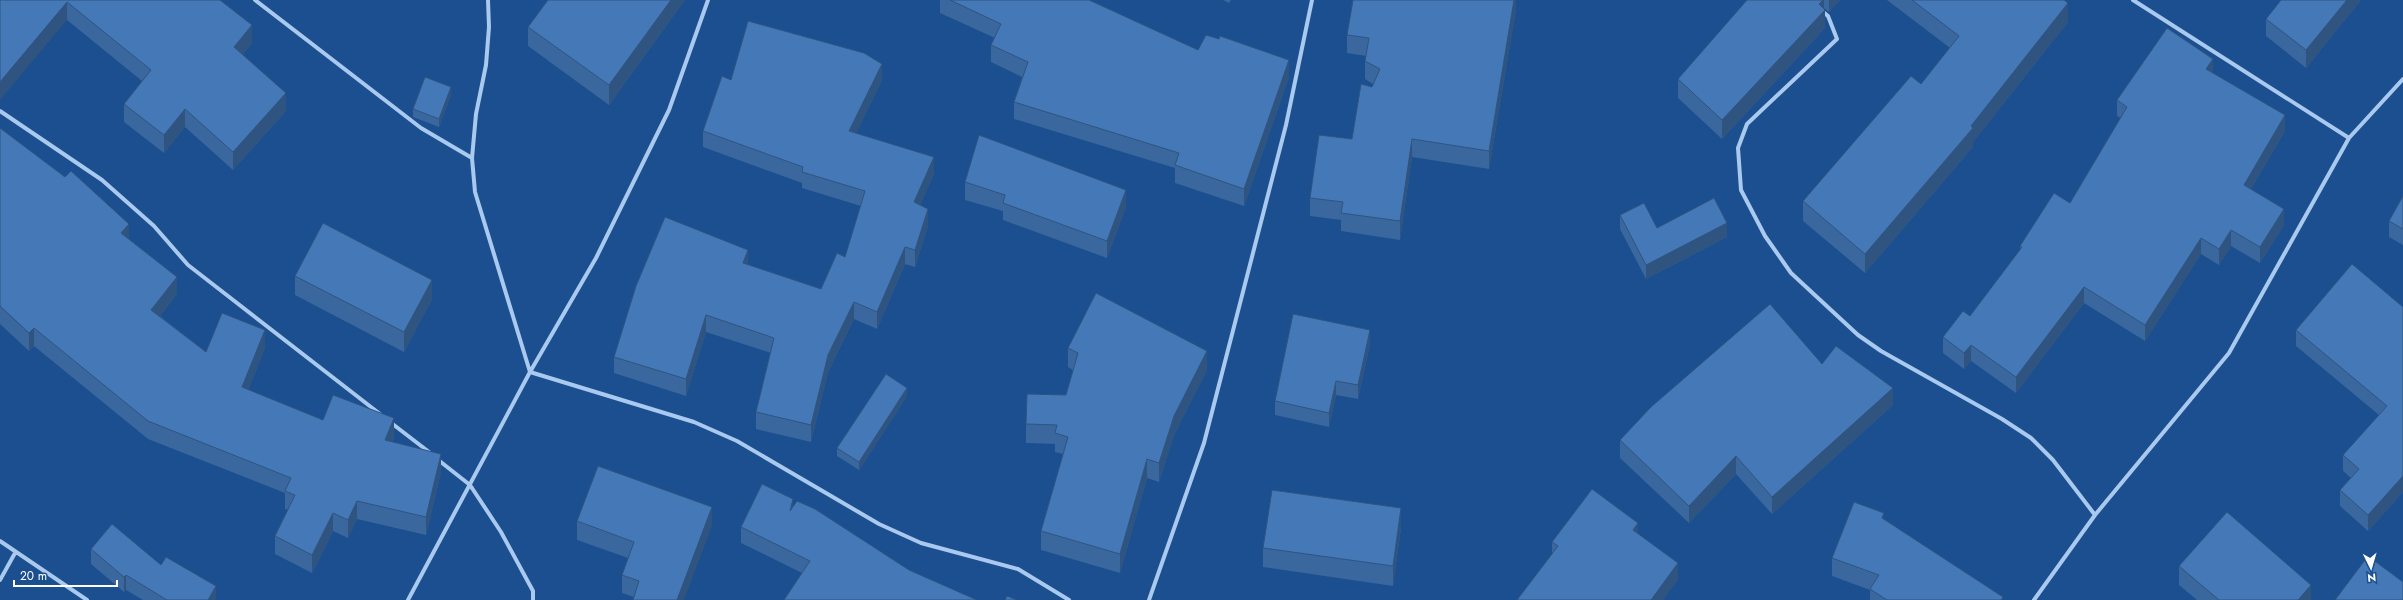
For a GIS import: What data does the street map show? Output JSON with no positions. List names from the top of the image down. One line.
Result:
{"scale_bar":"20 m","north":"bottom"}
